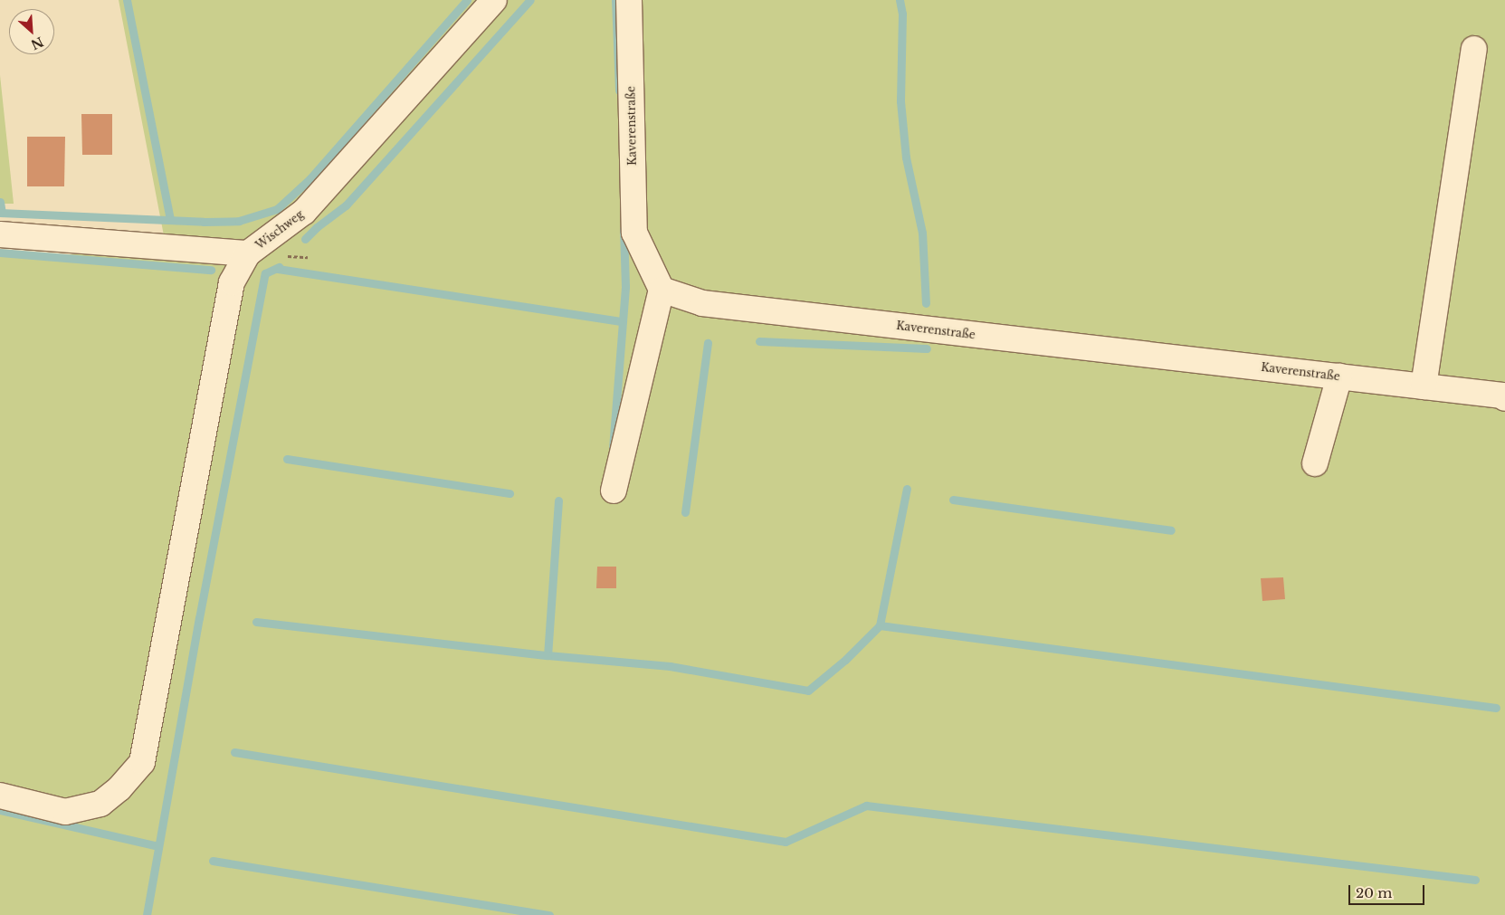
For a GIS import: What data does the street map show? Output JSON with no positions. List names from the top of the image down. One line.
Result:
{"streets":{"lane":["Kaverenstraße","Wischweg"]},"scale_bar":"20 m","north":"bottom right"}
